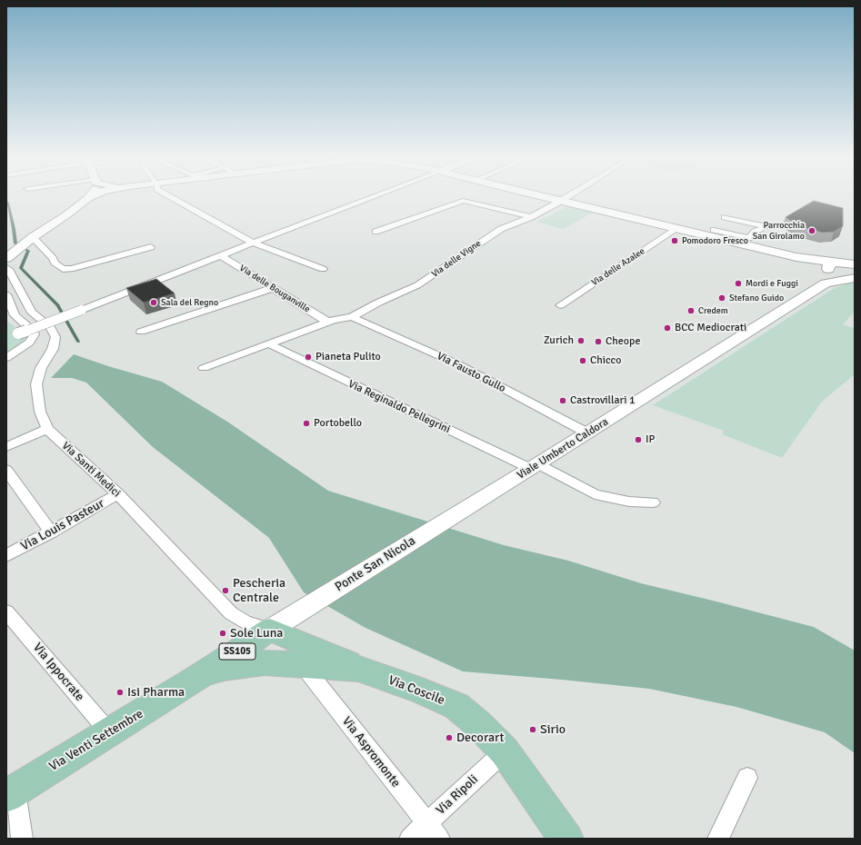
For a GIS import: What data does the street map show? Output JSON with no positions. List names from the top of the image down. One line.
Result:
{"streets":{"main road":["SS105","Via Coscile","Via Venti Settembre"],"street":["Via delle Vigne","Via delle Azalee","Via delle Bouganville","Via Fausto Gullo","Via Reginaldo Pellegrini","Viale Umberto Caldora","Via Santi Medici","Via Louis Pasteur","Ponte San Nicola","Via Ippocrate","Via Aspromonte","Via Ripoli"]},"crossings":[["Via delle Vigne","Via delle Bouganville"],["Via delle Vigne","Via Fausto Gullo"],["Via delle Vigne","Via Reginaldo Pellegrini"],["Via Fausto Gullo","Viale Umberto Caldora"],["Via Reginaldo Pellegrini","Viale Umberto Caldora"],["Viale Umberto Caldora","Ponte San Nicola"],["Via Santi Medici","Via Louis Pasteur"],["Via Santi Medici","Ponte San Nicola"],["Via Santi Medici","SS105"],["Ponte San Nicola","SS105"],["SS105","Via Coscile"],["SS105","Via Venti Settembre"],["Via Ippocrate","Via Venti Settembre"],["Via Coscile","Via Venti Settembre"],["Via Coscile","Via Aspromonte"],["Via Coscile","Via Ripoli"],["Via Aspromonte","Via Ripoli"]],"places":["Parrocchia San Girolamo","Pomodoro Fresco","Mordi e Fuggi","Stefano Guido","Sala del Regno","Credem","BCC Mediocrati","Zurich","Cheope","Pianeta Pulito","Chicco","Castrovillari 1","Portobello","IP","Pescheria Centrale","Sole Luna","Isi Pharma","Sirio","Decorart"]}
